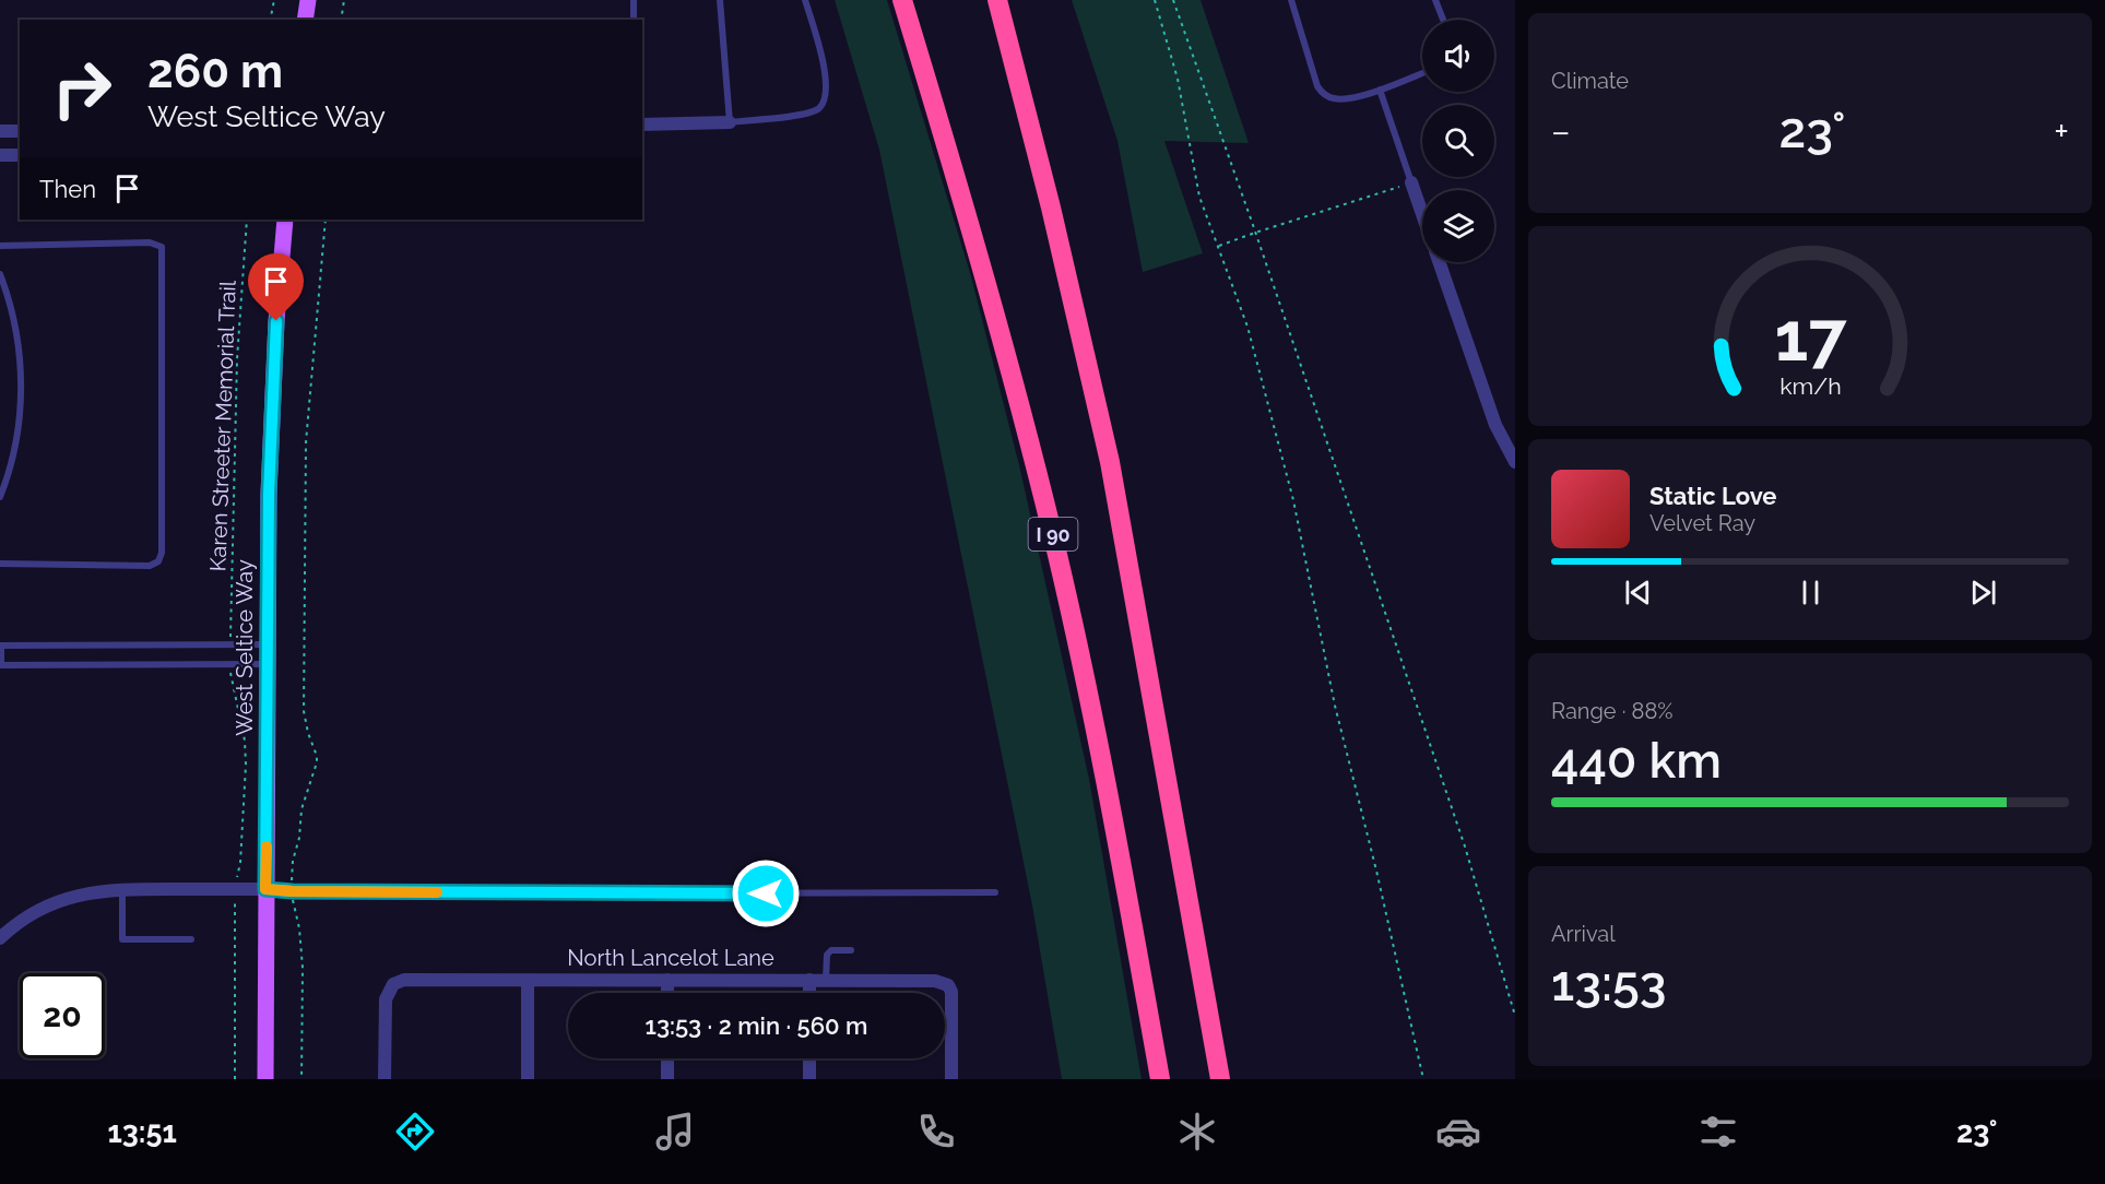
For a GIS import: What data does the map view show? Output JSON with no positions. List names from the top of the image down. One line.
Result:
{"streets":{"highway":["I 90"],"main road":["West Seltice Way"],"street":["North Lancelot Lane"],"path":["Karen Streeter Memorial Trail"]},"page":{"tile":["Climate",["Range · 88%","440 km"],["Arrival","13:53"]],"turn":["260 m","West Seltice Way"],"heat":["−","23°","+"],"then":"Then","song":["Static Love","Velvet Ray"],"limit":"20","trip":"13:53 · 2 min · 560 m","tabs":["13:51","23°"],"gauge":["17","km/h"]}}
